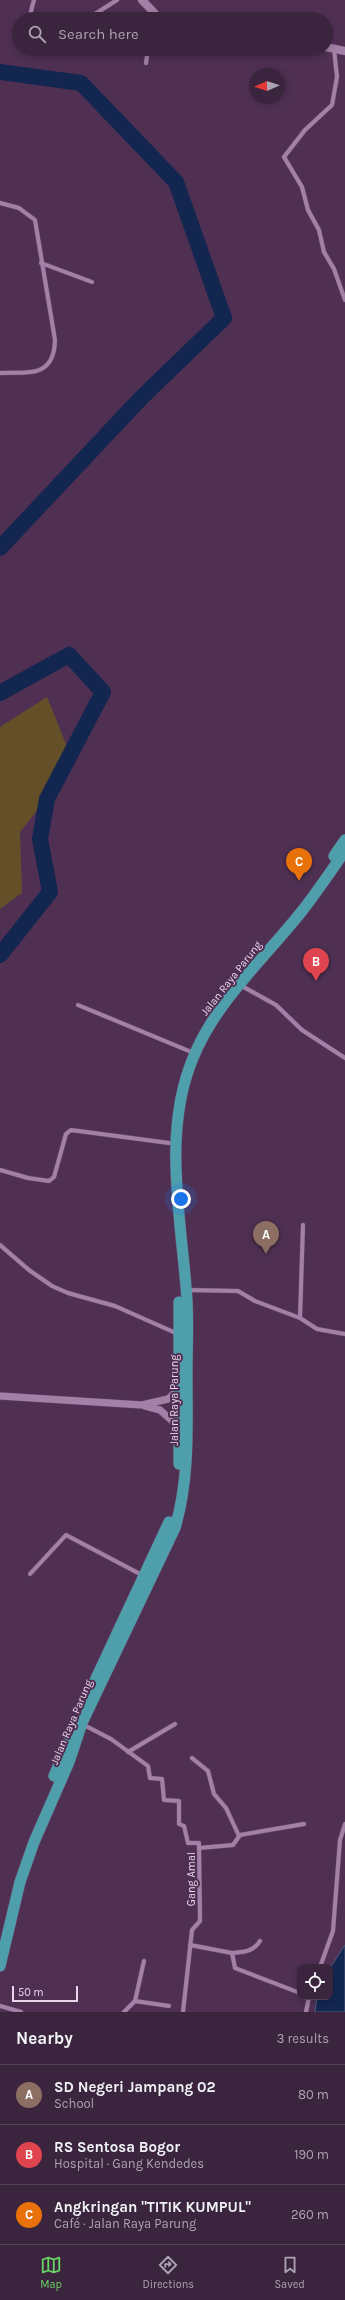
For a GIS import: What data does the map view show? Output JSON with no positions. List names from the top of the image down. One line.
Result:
{"streets":{"highway":["Jalan Raya Parung"],"street":["Gang Amal"]},"crossings":[["Jalan Raya Parung","Gang Amal"]],"scale_bar":"50 m","north":"left","page":{"search":"Search here","pins":["C","B","A"],"scale":"50 m","heading":["Nearby","3 results"],"list":[{"mark":"A","name":"SD Negeri Jampang 02","note":"School","value":"80 m"},{"mark":"B","name":"RS Sentosa Bogor","note":"Hospital · Gang Kendedes","value":"190 m"},{"mark":"C","name":"Angkringan \"TITIK KUMPUL\"","note":"Café · Jalan Raya Parung","value":"260 m"}],"nav":["Map","Directions","Saved"]}}
